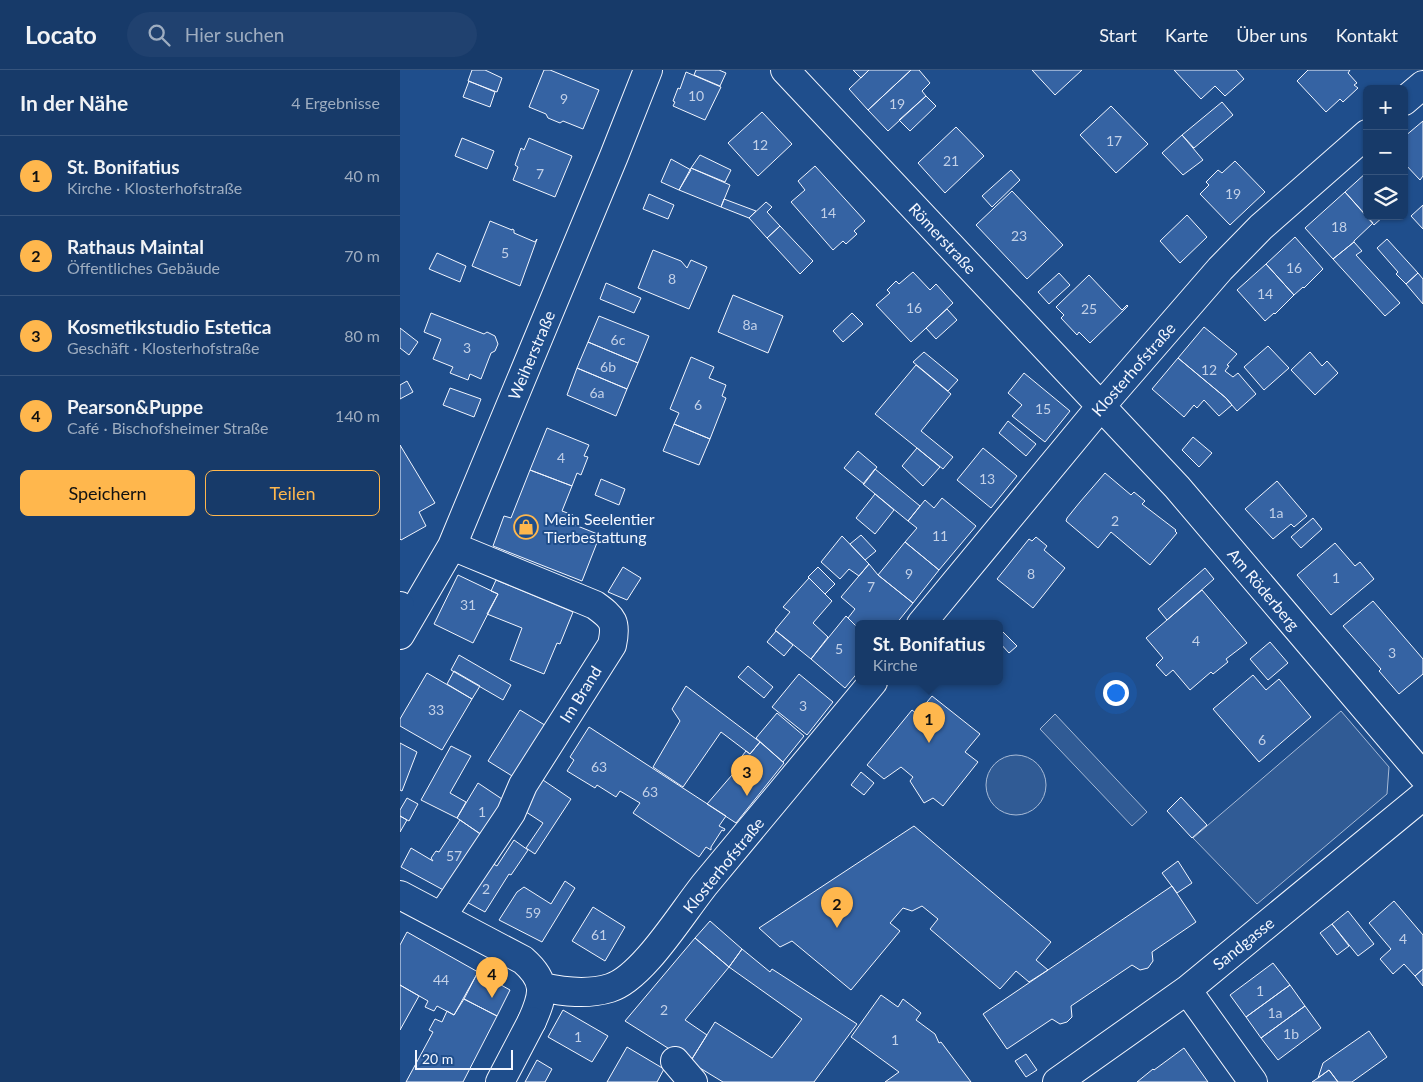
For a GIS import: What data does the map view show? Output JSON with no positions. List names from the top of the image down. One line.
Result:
{"streets":{"street":["Römerstraße","Weiherstraße","Klosterhofstraße","Am Röderberg","Im Brand","Sandgasse"]},"crossings":[["Römerstraße","Klosterhofstraße"],["Römerstraße","Am Röderberg"],["Weiherstraße","Im Brand"],["Klosterhofstraße","Am Röderberg"]],"places":{"shop":["Mein Seelentier Tierbestattung"]},"house_numbers":["10","9","19","17","12","21","7","19","14","18","23","5","16","8","14","16","25","8a","6c","3","6b","12","6a","6","15","4","13","1a","2","11","9","8","1","7","31","4","5","3","3","33","6","63","63","1","57","2","59","61","4","44","1","2","1a","1b","1","1"],"scale_bar":"20 m","page":{"header":"Locato","search":"Hier suchen","nav":["Start","Karte","Über uns","Kontakt"],"heading":["In der Nähe","4 Ergebnisse"],"map_buttons":["+","−"],"list":[{"mark":"1","name":"St. Bonifatius","note":"Kirche · Klosterhofstraße","value":"40 m"},{"mark":"2","name":"Rathaus Maintal","note":"Öffentliches Gebäude","value":"70 m"},{"mark":"3","name":"Kosmetikstudio Estetica","note":"Geschäft · Klosterhofstraße","value":"80 m"},{"mark":"4","name":"Pearson&Puppe","note":"Café · Bischofsheimer Straße","value":"140 m"}],"buttons":["Speichern","Teilen"],"popup":["St. Bonifatius","Kirche"],"pins":["1","3","2","4"],"scale":"20 m"}}
